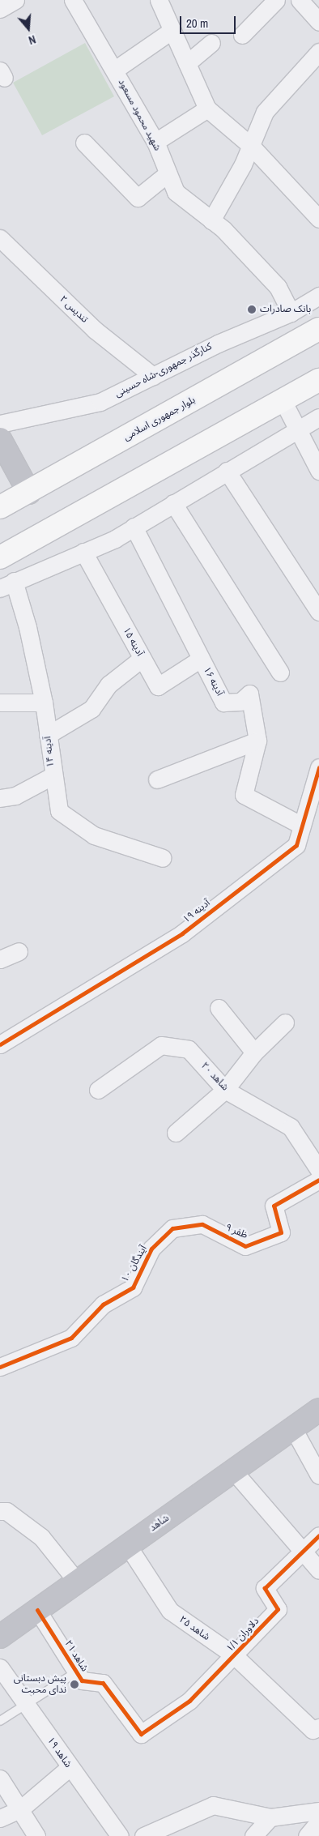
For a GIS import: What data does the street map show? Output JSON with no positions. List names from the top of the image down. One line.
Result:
{"streets":{"main road":["بلوار جمهوری اسلامی","شاهد"],"street":["شهید محمود مسعود","تندیس ۲","کنارگذر جمهوری-شاه حسینی","آدینه ۱۵","آدینه ۱۶","آدینه ۱۴","آدینه ۱۹","شاهد ۲۰","ظفر ۹","آیندگان ۱۰","شاهد ۲۵","دلاوران ۱/۱","شاهد ۲۱","شاهد ۱۹"]},"crossings":[["شهید محمود مسعود","کنارگذر جمهوری-شاه حسینی"],["تندیس ۲","کنارگذر جمهوری-شاه حسینی"],["آدینه ۱۵","آدینه ۱۶"],["آدینه ۱۶","آدینه ۱۹"],["ظفر ۹","آیندگان ۱۰"],["شاهد","شاهد ۲۵"],["شاهد","شاهد ۲۱"],["شاهد ۲۵","دلاوران ۱/۱"],["دلاوران ۱/۱","شاهد ۲۱"]],"places":["بانک صادرات","پیش دبستانی ندای محبت"],"scale_bar":"20 m","north":"bottom"}
